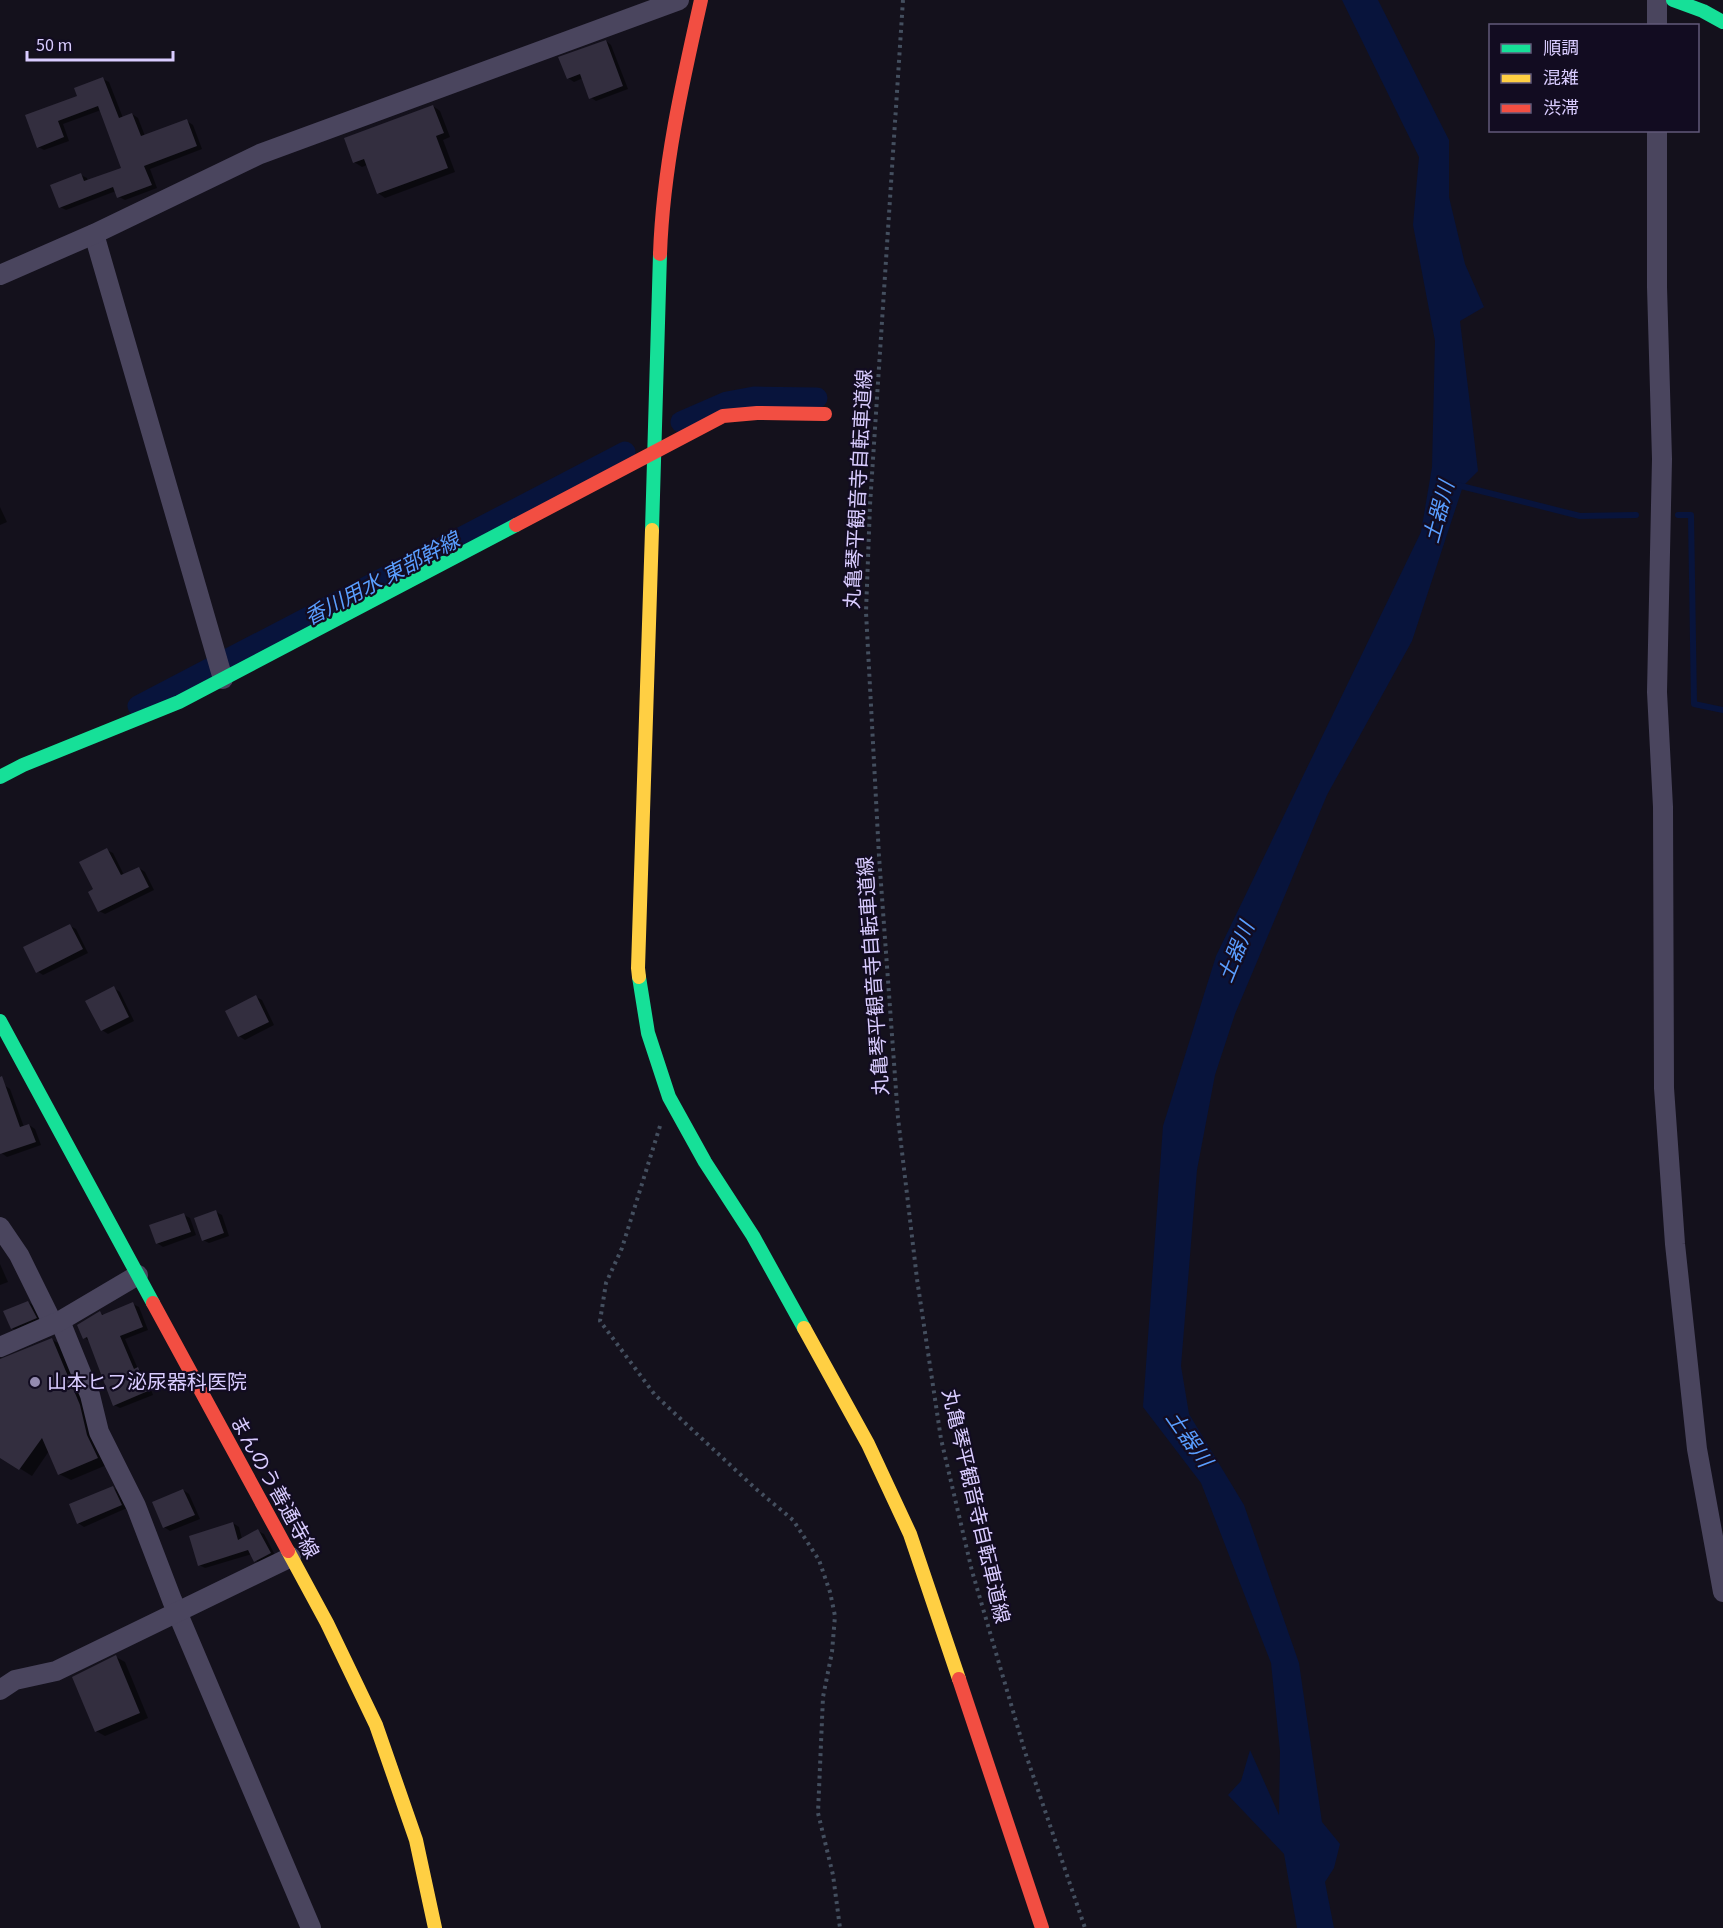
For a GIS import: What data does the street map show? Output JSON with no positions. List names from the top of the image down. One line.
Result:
{"streets":{"street":["まんのう善通寺線"],"path":["丸亀琴平観音寺自転車道線"]},"water":["土器川","香川用水 東部幹線"],"places":["山本ヒフ泌尿器科医院"],"legend":["順調","混雑","渋滞"],"scale_bar":"50 m"}
